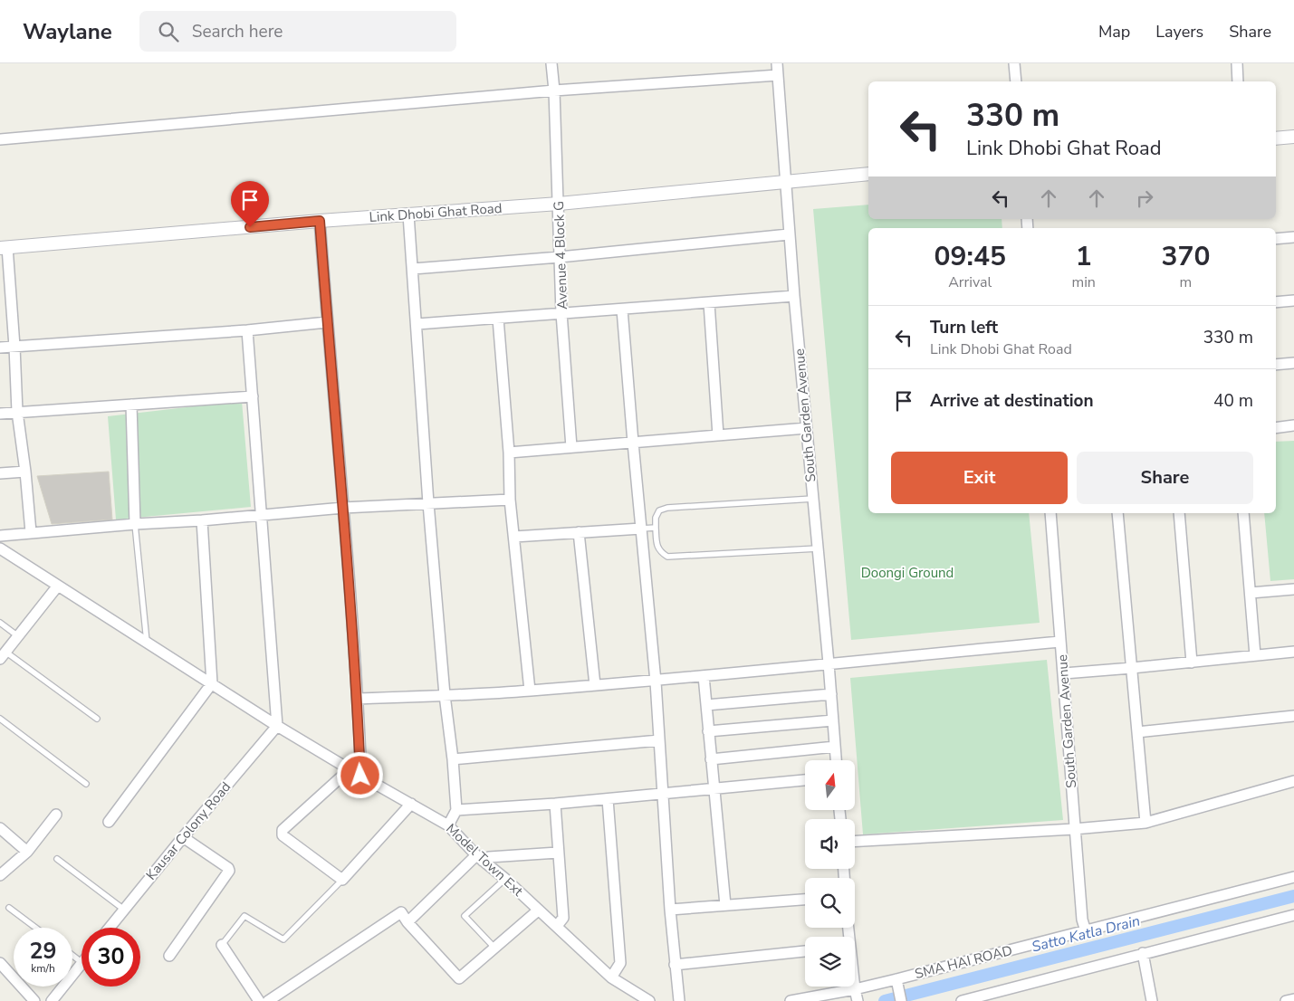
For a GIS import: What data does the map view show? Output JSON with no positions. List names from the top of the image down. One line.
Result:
{"streets":{"street":["Link Dhobi Ghat Road","Avenue 4 Block G","South Garden Avenue","Kausar Colony Road","Model Town Ext","SMA HAI ROAD"]},"crossings":[["Link Dhobi Ghat Road","Avenue 4 Block G"],["Link Dhobi Ghat Road","South Garden Avenue"],["South Garden Avenue","SMA HAI ROAD"],["Kausar Colony Road","Model Town Ext"]],"water":["Satto Katla Drain"],"parks":["Doongi Ground"],"north":"top","page":{"header":"Waylane","search":"Search here","nav":["Map","Layers","Share"],"turn":["330 m","Link Dhobi Ghat Road"],"eta":["09:45","Arrival","1","min","370","m"],"list":[{"name":"Turn left","note":"Link Dhobi Ghat Road","value":"330 m"},{"name":"Arrive at destination","value":"40 m"}],"buttons":["Exit","Share"],"speed":"29 km/h","limit":"30"}}
